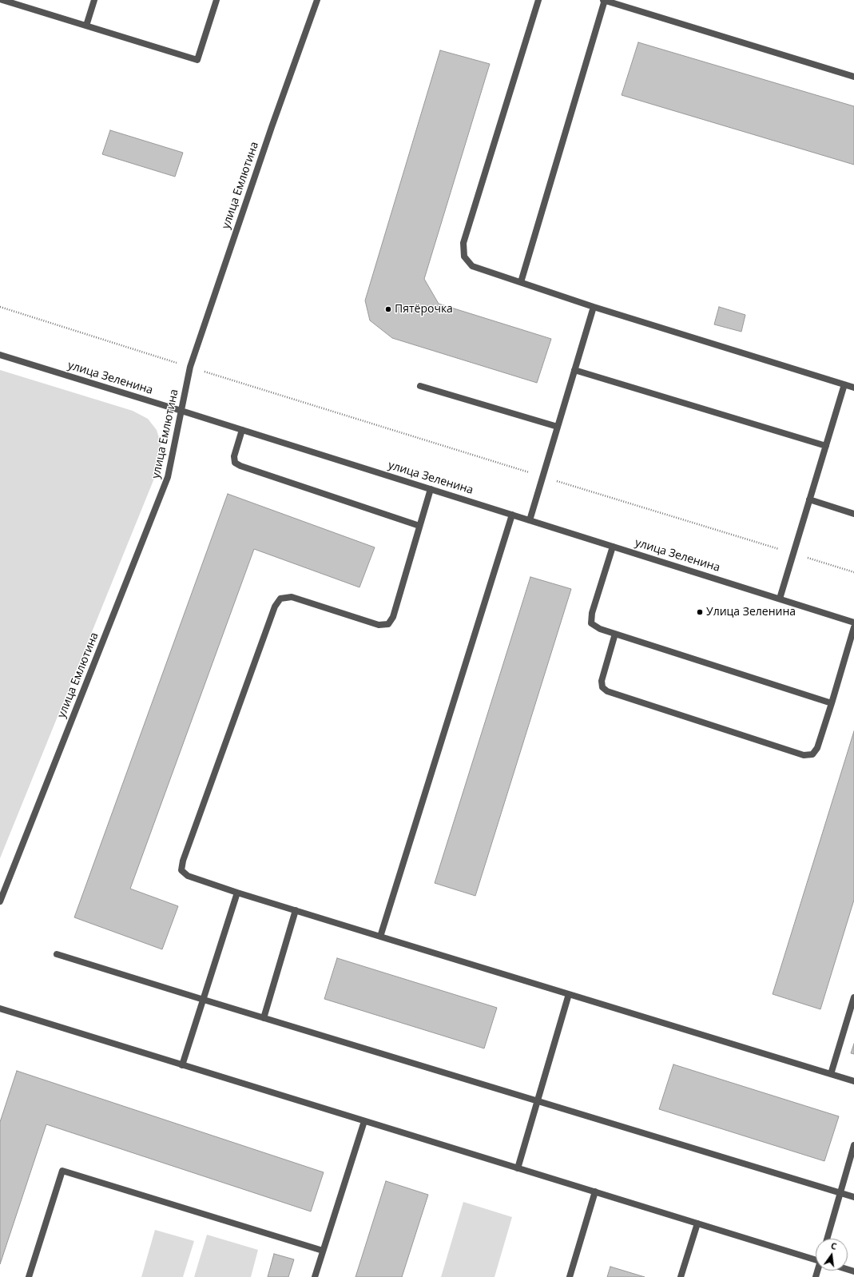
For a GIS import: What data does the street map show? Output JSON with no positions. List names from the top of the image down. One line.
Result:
{"streets":{"street":["улица Емлютина","улица Зеленина"]},"crossings":[["улица Емлютина","улица Зеленина"]],"places":["Пятёрочка","Улица Зеленина"],"north":"top"}
